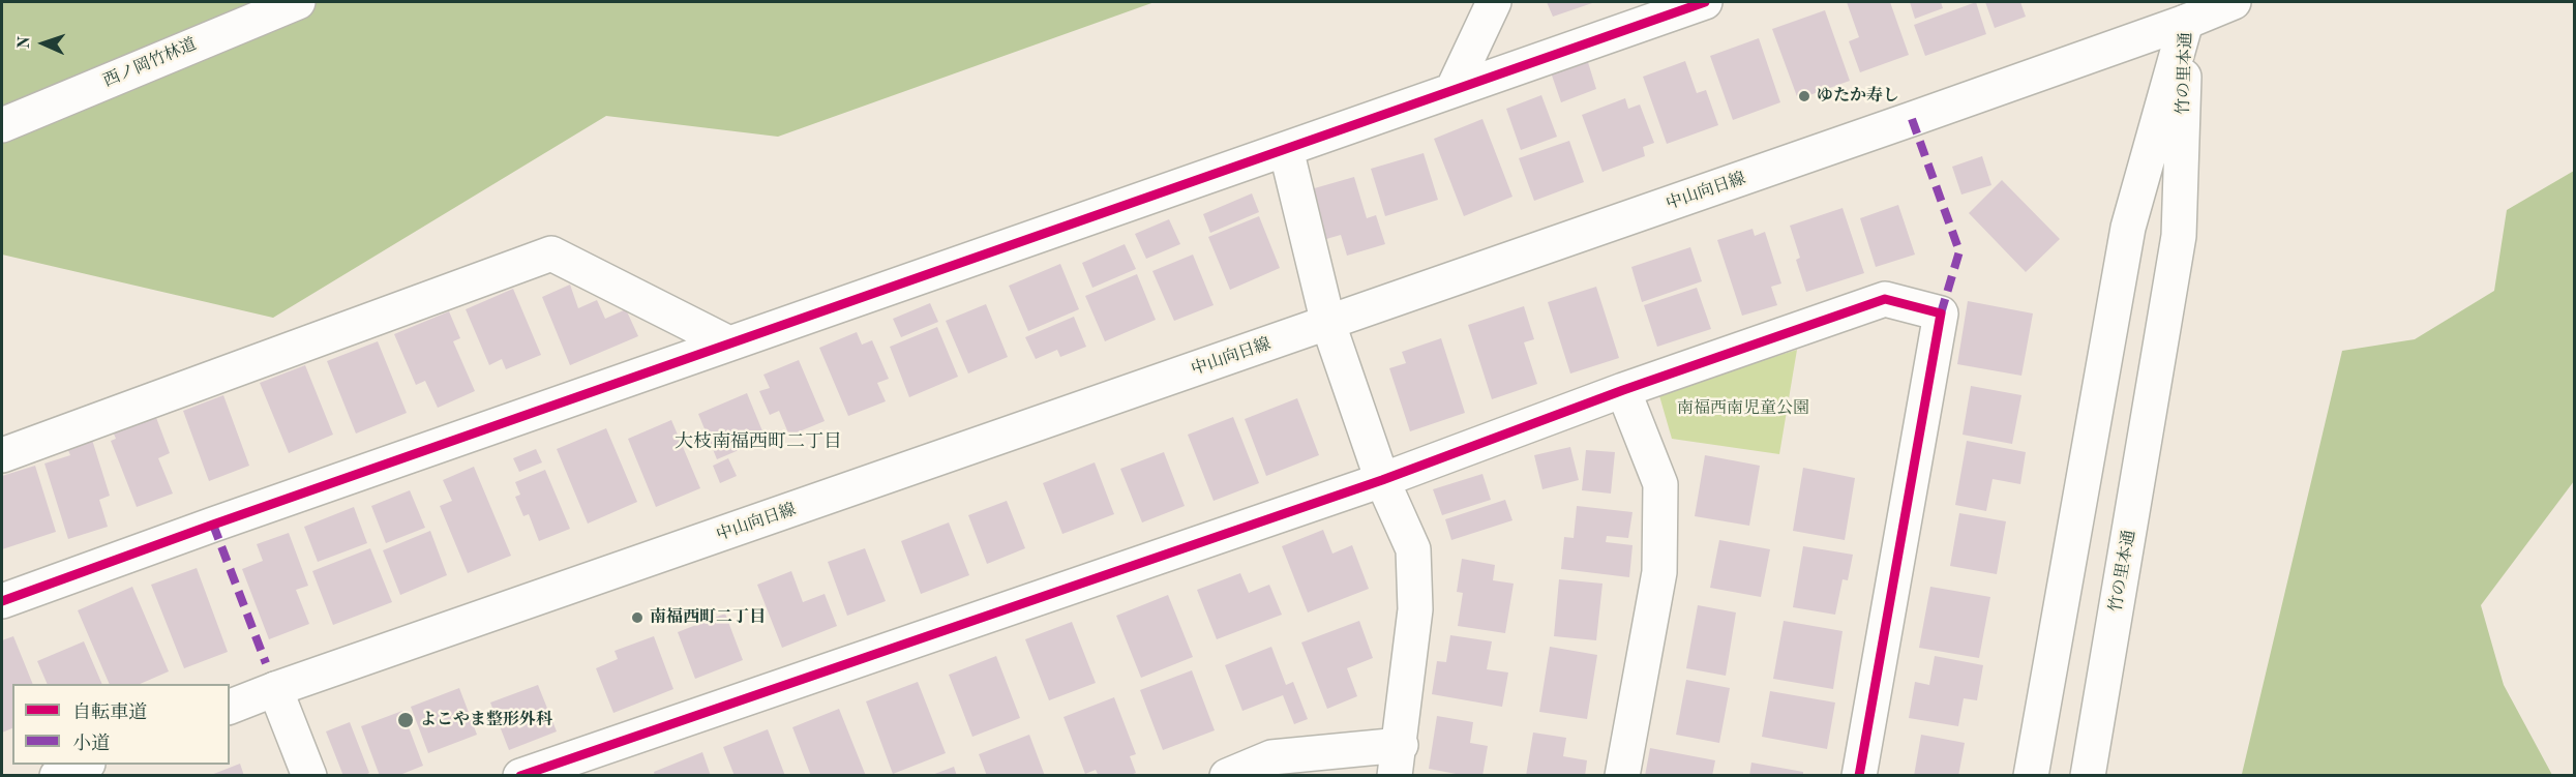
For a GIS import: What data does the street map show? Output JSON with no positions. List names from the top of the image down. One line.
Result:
{"streets":{"street":["西ノ岡竹林道","竹の里本通","中山向日線"]},"crossings":[["竹の里本通","中山向日線"]],"districts":["大枝南福西町二丁目"],"parks":["南福西南児童公園"],"places":["ゆたか寿し","南福西町二丁目","よこやま整形外科"],"legend":["自転車道","小道"],"north":"left"}
